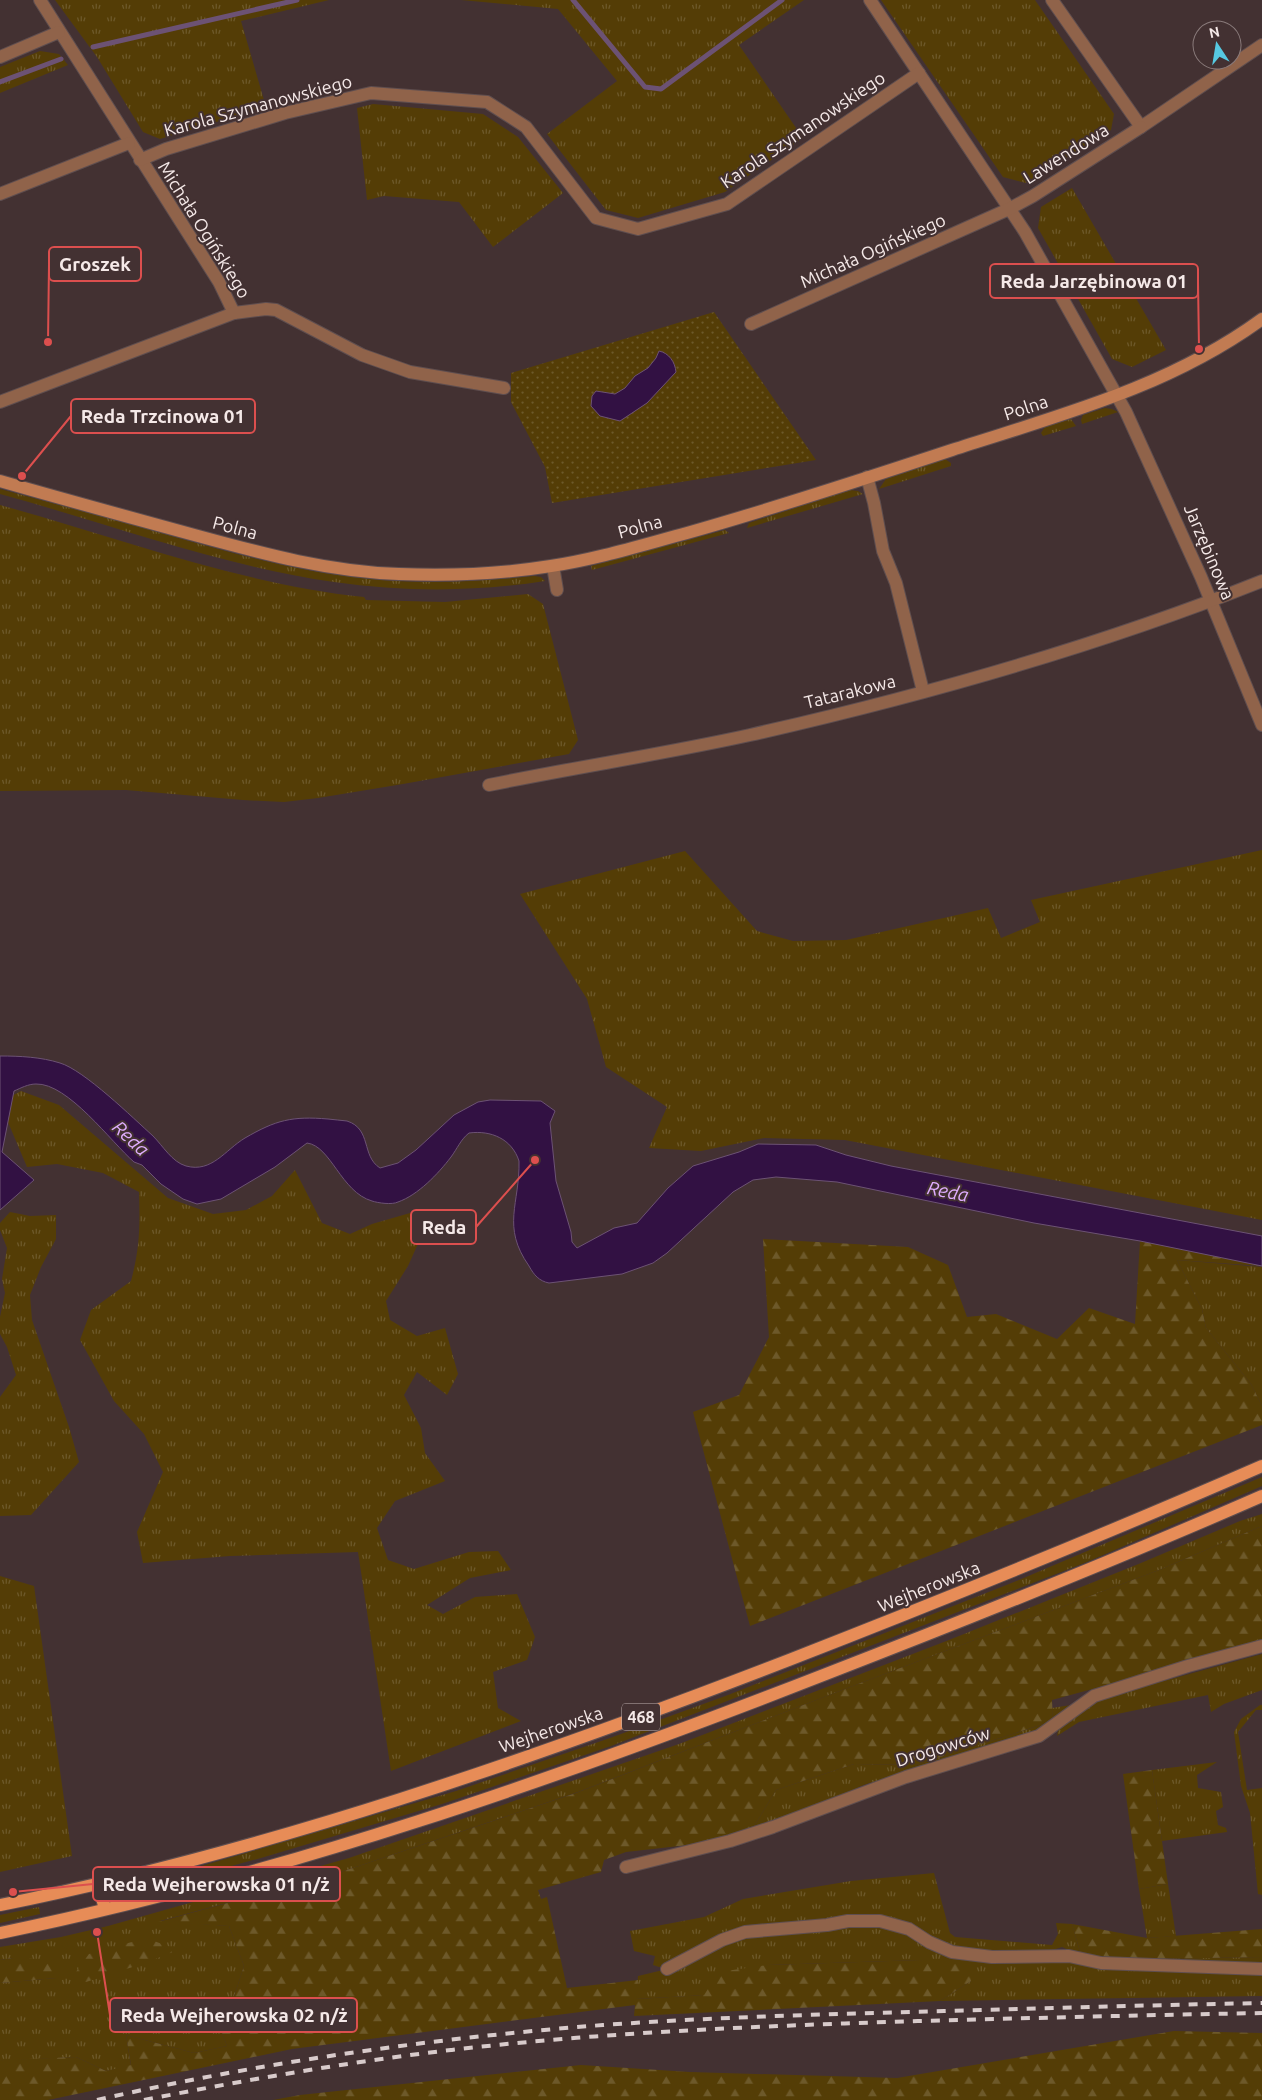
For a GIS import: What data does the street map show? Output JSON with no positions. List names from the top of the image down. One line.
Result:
{"streets":{"main road":["Wejherowska","468"],"street":["Karola Szymanowskiego","Lawendowa","Michała Ogińskiego","Polna","Jarzębinowa","Tatarakowa","Drogowców"]},"crossings":[["Karola Szymanowskiego","Michała Ogińskiego"],["Lawendowa","Michała Ogińskiego"],["Polna","Jarzębinowa"],["Jarzębinowa","Tatarakowa"]],"water":["Reda"],"places":["Groszek","Reda Jarzębinowa 01","Reda Trzcinowa 01","Reda","Reda Wejherowska 01 n/ż","Reda Wejherowska 02 n/ż"],"north":"top"}
